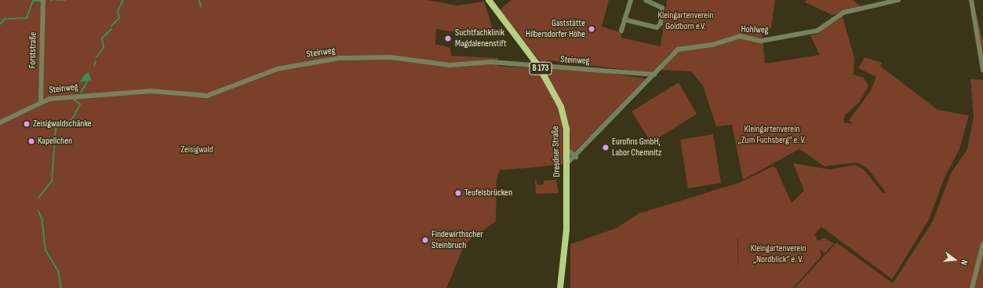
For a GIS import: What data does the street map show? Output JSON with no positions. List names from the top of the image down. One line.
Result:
{"streets":{"main road":["B 173","Dresdner Straße"],"street":["Hohlweg","Forststraße","Steinweg"]},"crossings":[["Hohlweg","Steinweg"],["Hohlweg","Dresdner Straße"],["Forststraße","Steinweg"],["Steinweg","Dresdner Straße"]],"parks":["Kleingartenverein Goldborn e.V.","Kleingartenverein „Zum Fuchsberg“ e. V.","Zeisigwald","Kleingartenverein „Nordblick“ e. V."],"places":["Gaststätte Hilbersdorfer Höhe","Suchtfachklinik Magdalenenstift","Zeisigwaldschänke","Kapellchen","Eurofins GmbH, Labor Chemnitz","Teufelsbrücken","Findewirthscher Steinbruch"],"north":"right"}
